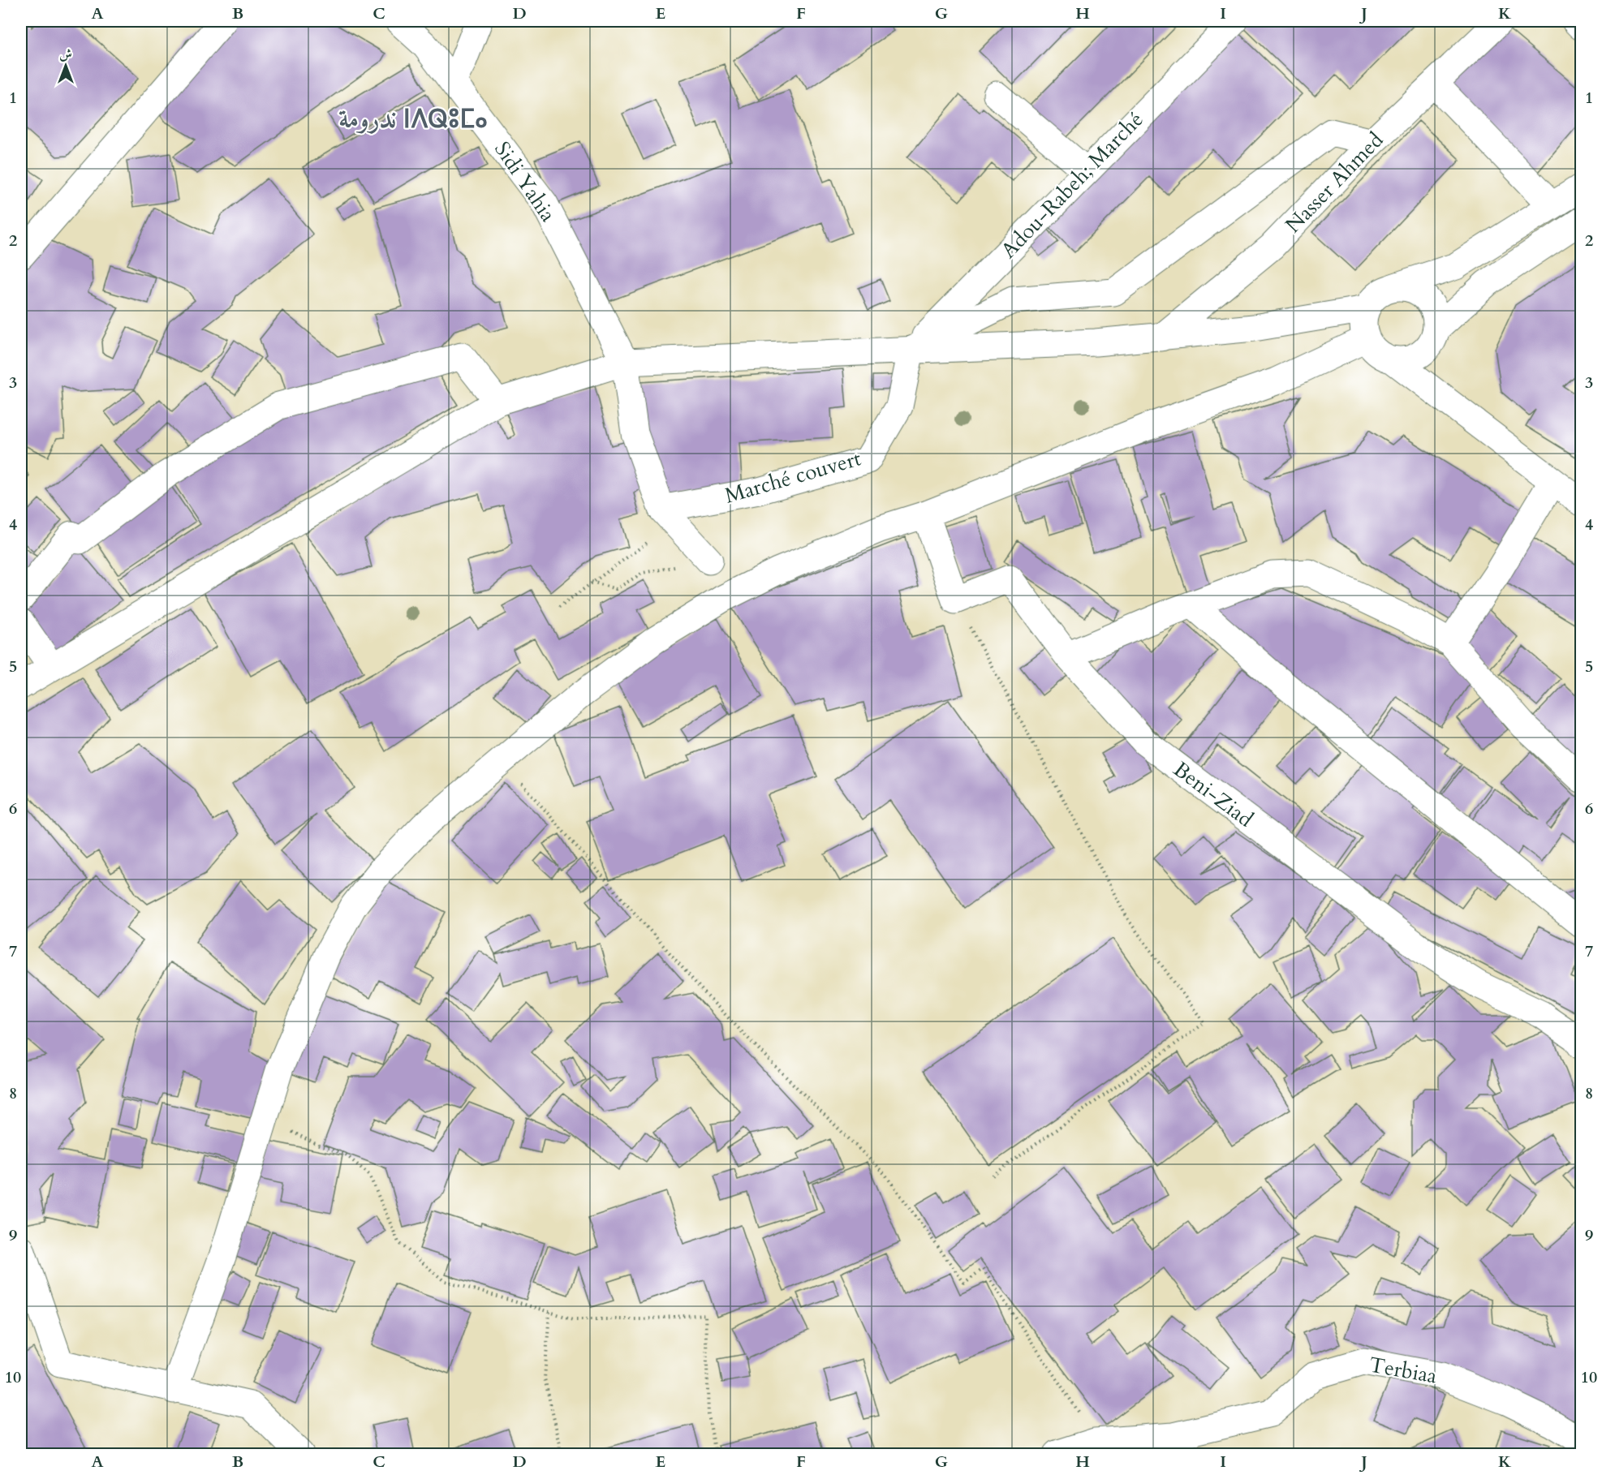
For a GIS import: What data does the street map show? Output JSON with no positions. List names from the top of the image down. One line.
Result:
{"streets":{"street":["Sidi Yahia","Nasser Ahmed","Adou-Rabeh; Marché","Marché couvert","Beni-Ziad","Terbiaa"]},"crossings":[["Sidi Yahia","Marché couvert"],["Adou-Rabeh; Marché","Marché couvert"]],"districts":["ندرومة ⵏⴷⵕⵓⵎⴰ"],"north":"top","grid":{"columns":["A","B","C","D","E","F","G","H","I","J","K"],"rows":["1","2","3","4","5","6","7","8","9","10"]}}
